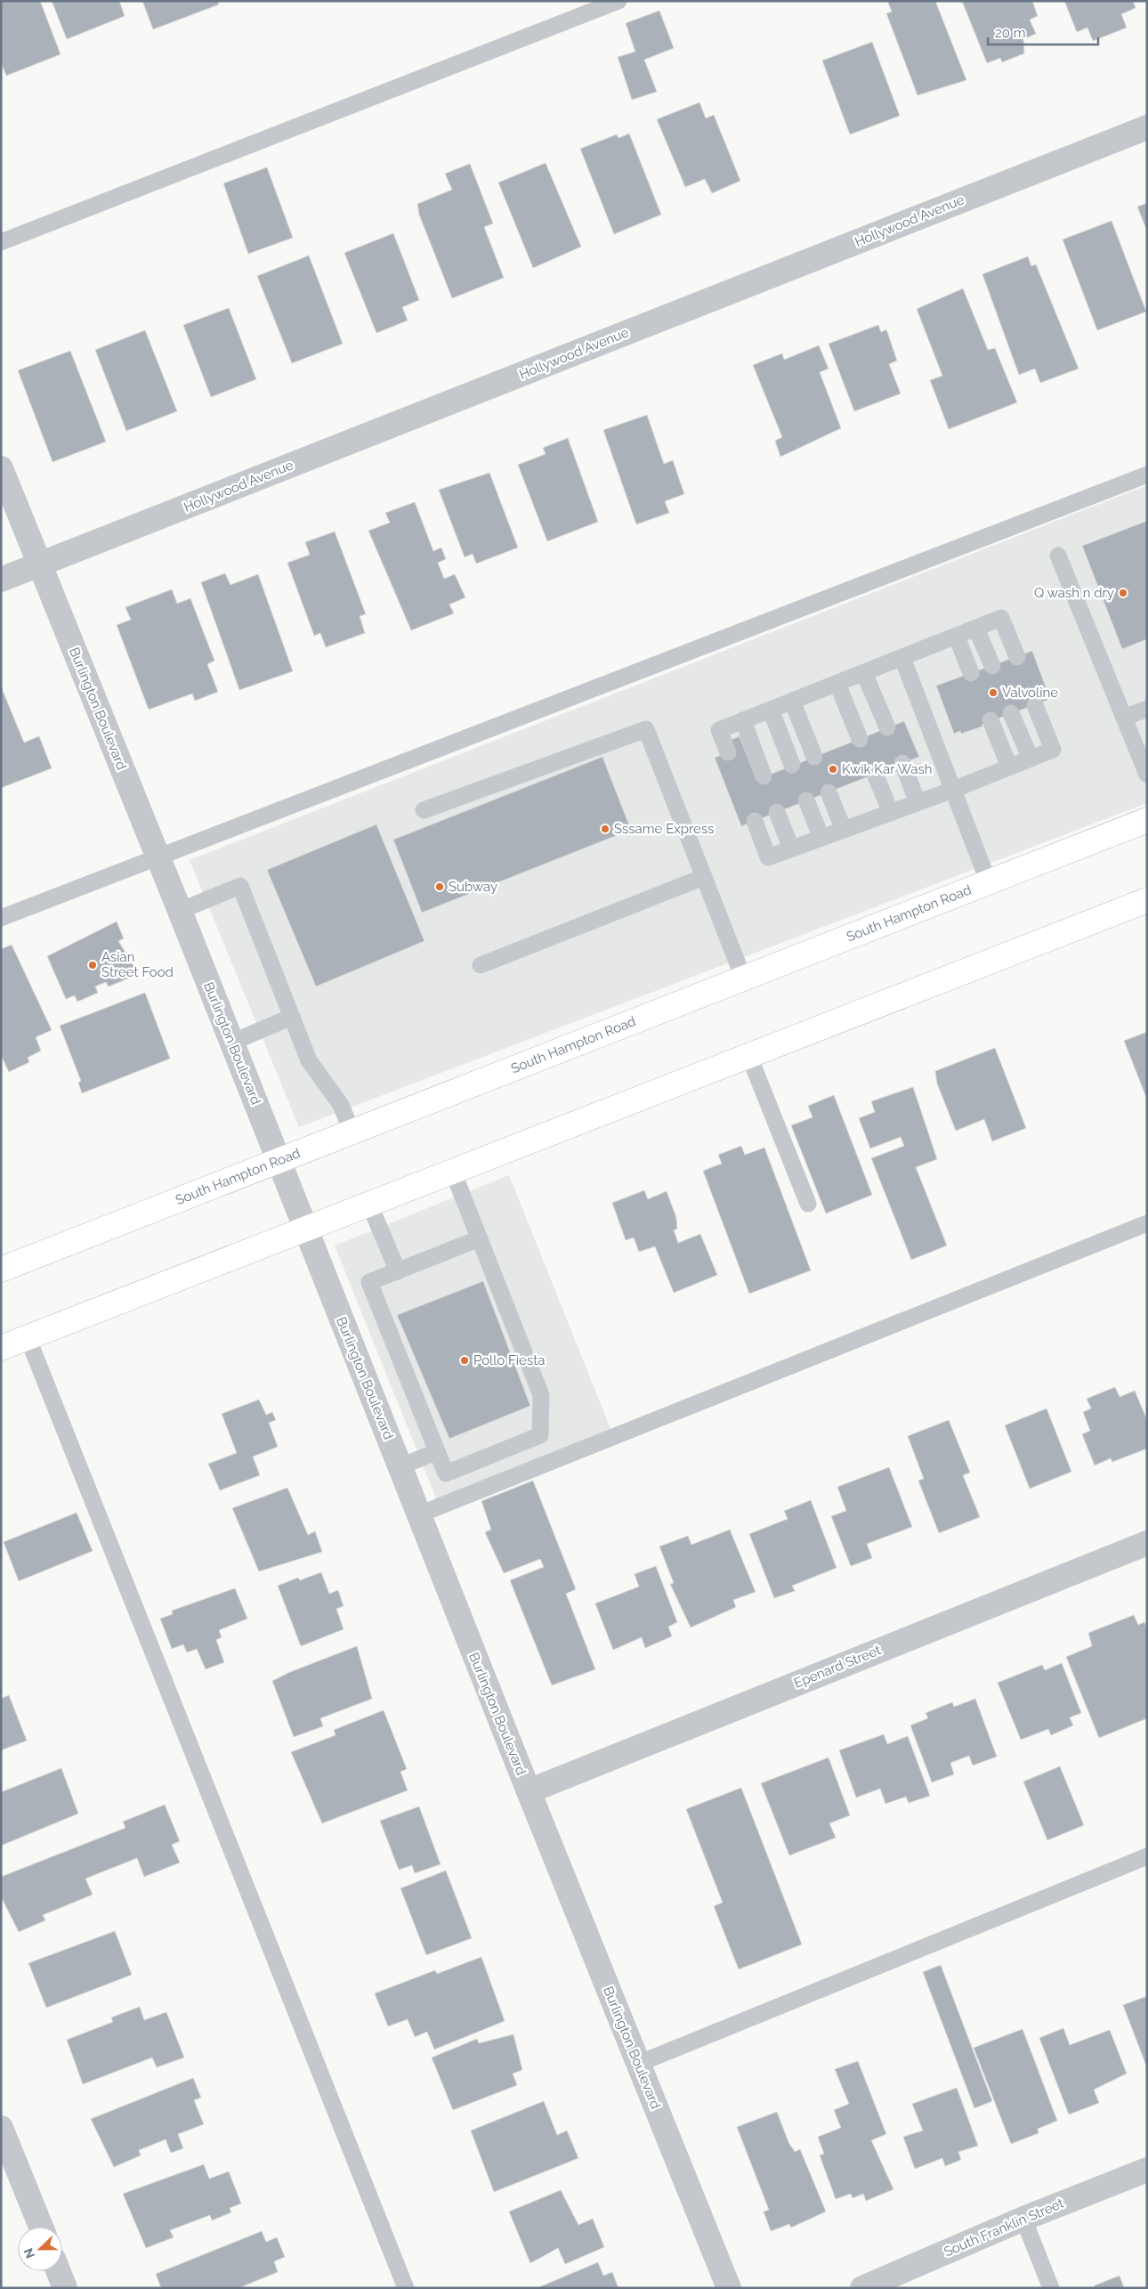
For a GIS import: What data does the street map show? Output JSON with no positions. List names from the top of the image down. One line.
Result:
{"streets":{"main road":["South Hampton Road"],"street":["Hollywood Avenue","Burlington Boulevard","Epenard Street","South Franklin Street"]},"crossings":[["Hollywood Avenue","Burlington Boulevard"],["Burlington Boulevard","South Hampton Road"],["Burlington Boulevard","Epenard Street"]],"places":["Q wash n dry","Valvoline","Kwik Kar Wash","Sssame Express","Subway","Asian Street Food","Pollo Fiesta"],"scale_bar":"20 m","north":"left"}
